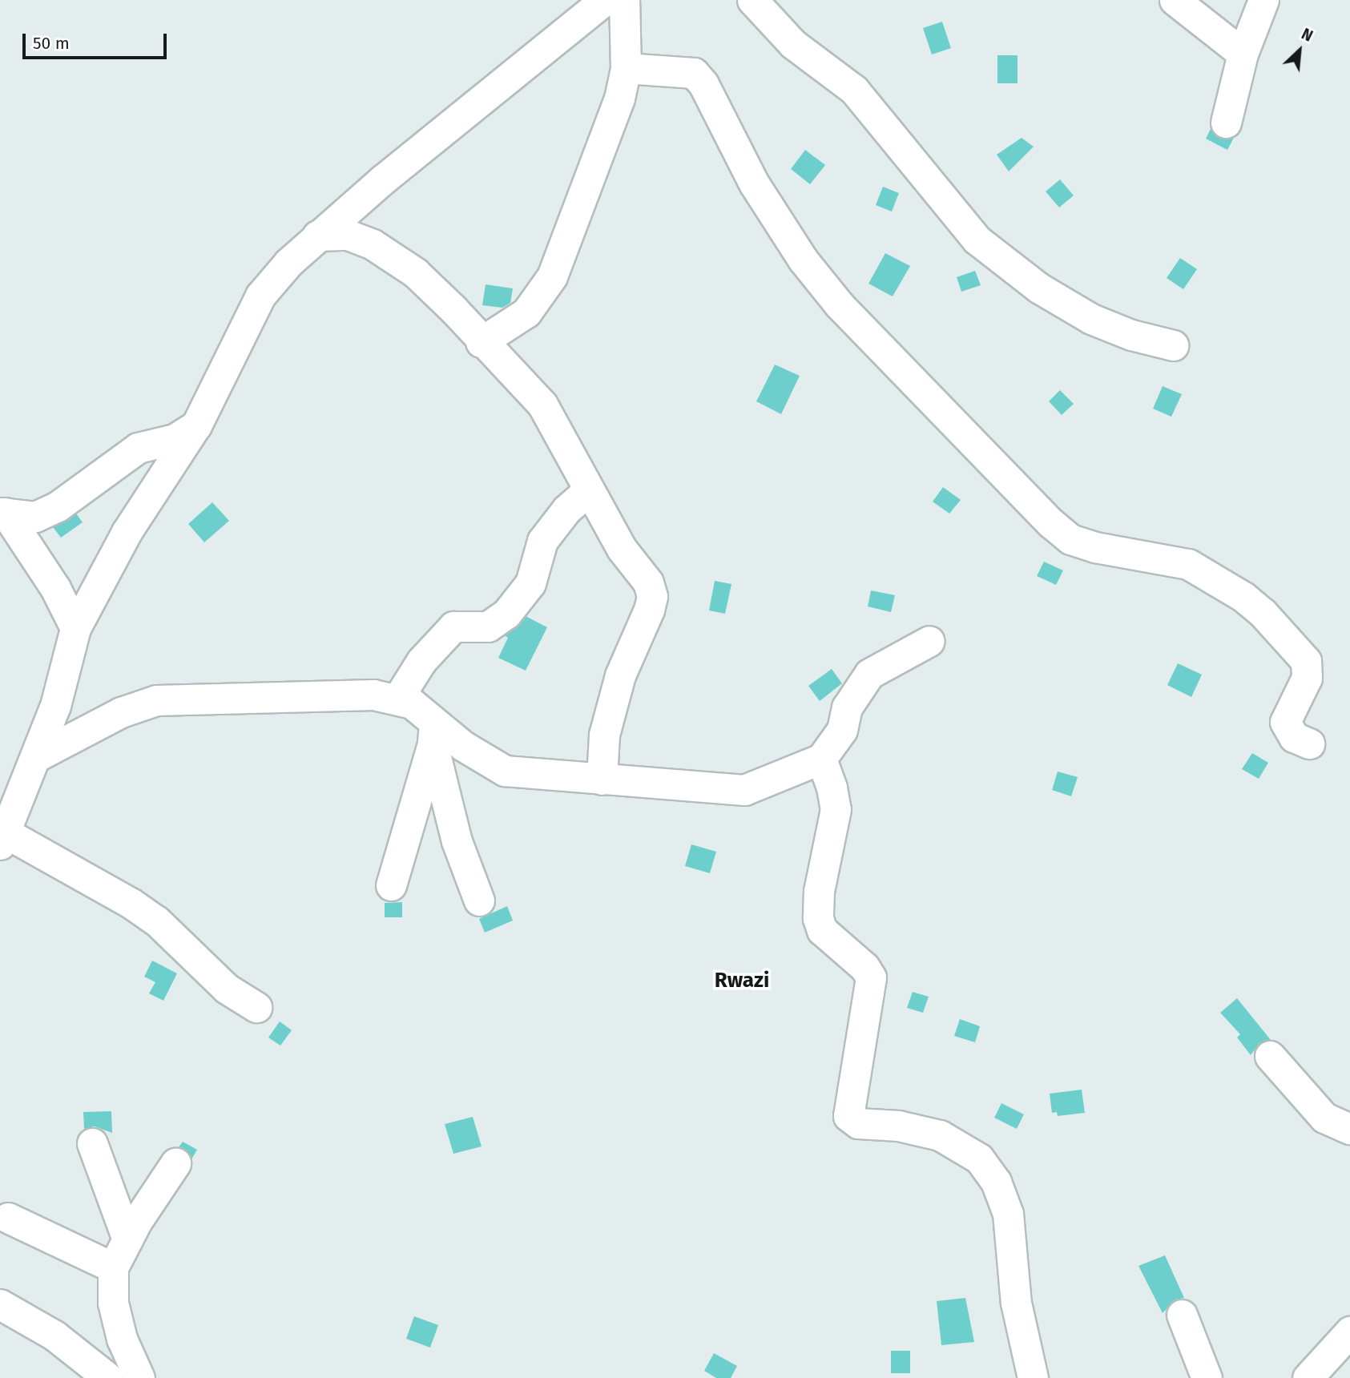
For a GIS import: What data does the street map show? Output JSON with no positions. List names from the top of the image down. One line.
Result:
{"districts":["Rwazi"],"scale_bar":"50 m","north":"top right"}
